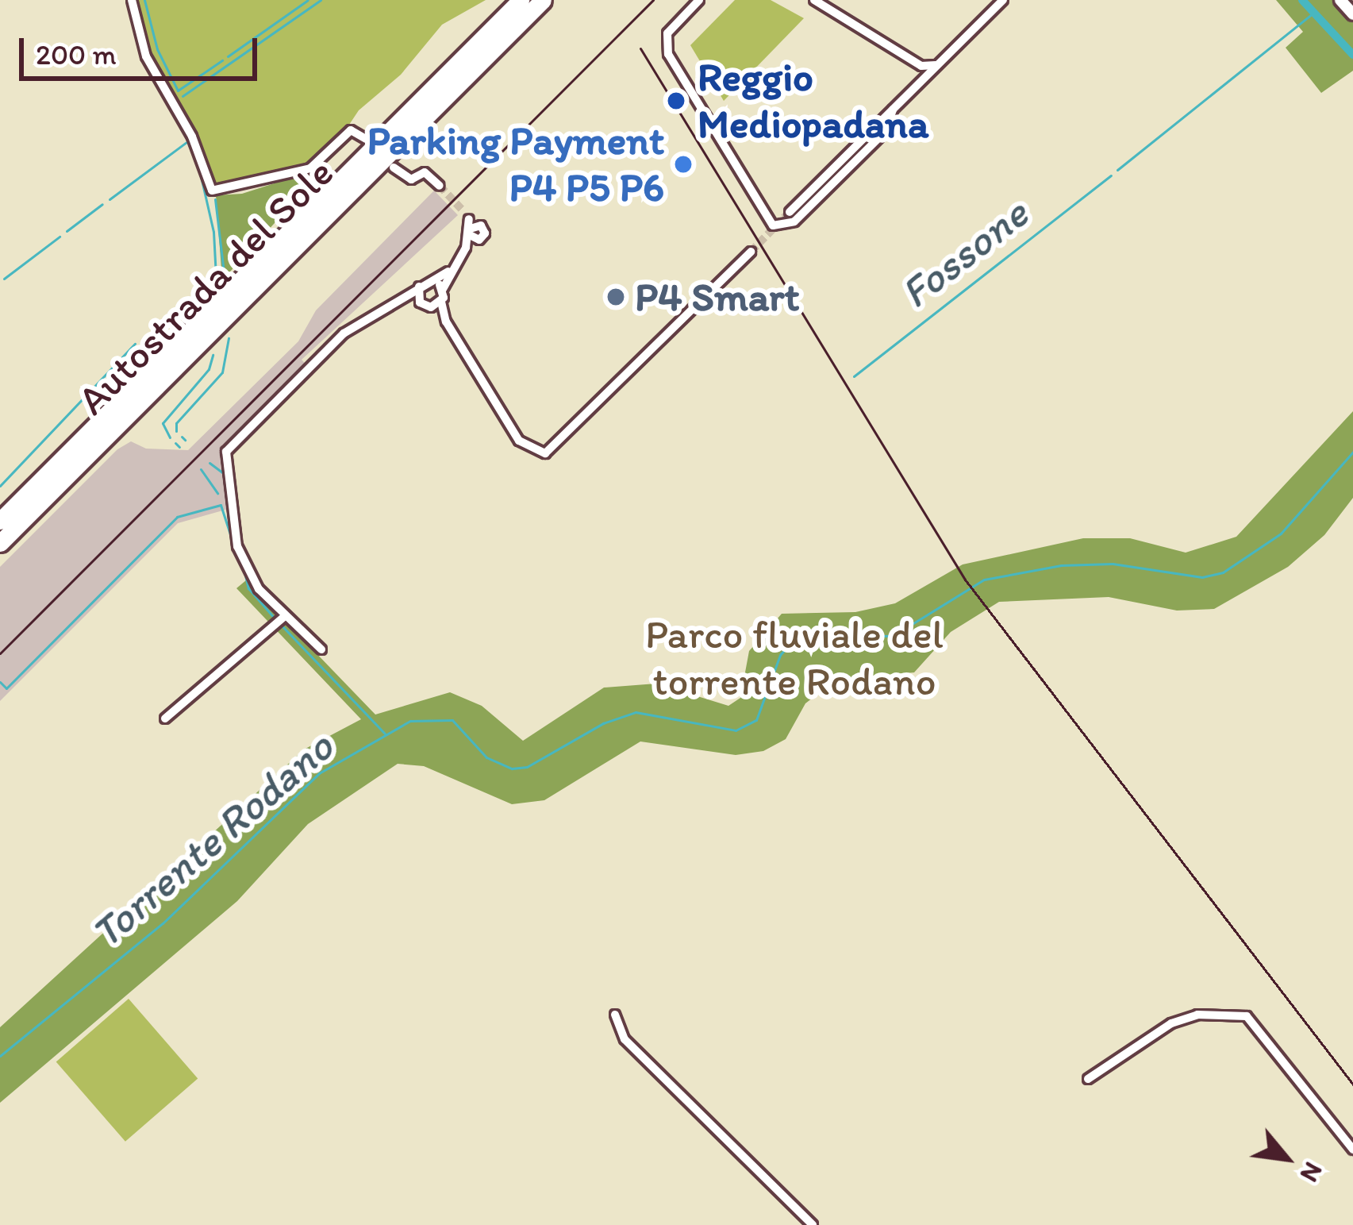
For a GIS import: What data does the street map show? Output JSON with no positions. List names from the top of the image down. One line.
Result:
{"streets":{"highway":["Autostrada del Sole"]},"water":["Fossone","Torrente Rodano"],"parks":["Parco fluviale del torrente Rodano"],"places":["Reggio Mediopadana","Parking Payment P4 P5 P6","P4 Smart"],"scale_bar":"200 m","north":"bottom right"}
